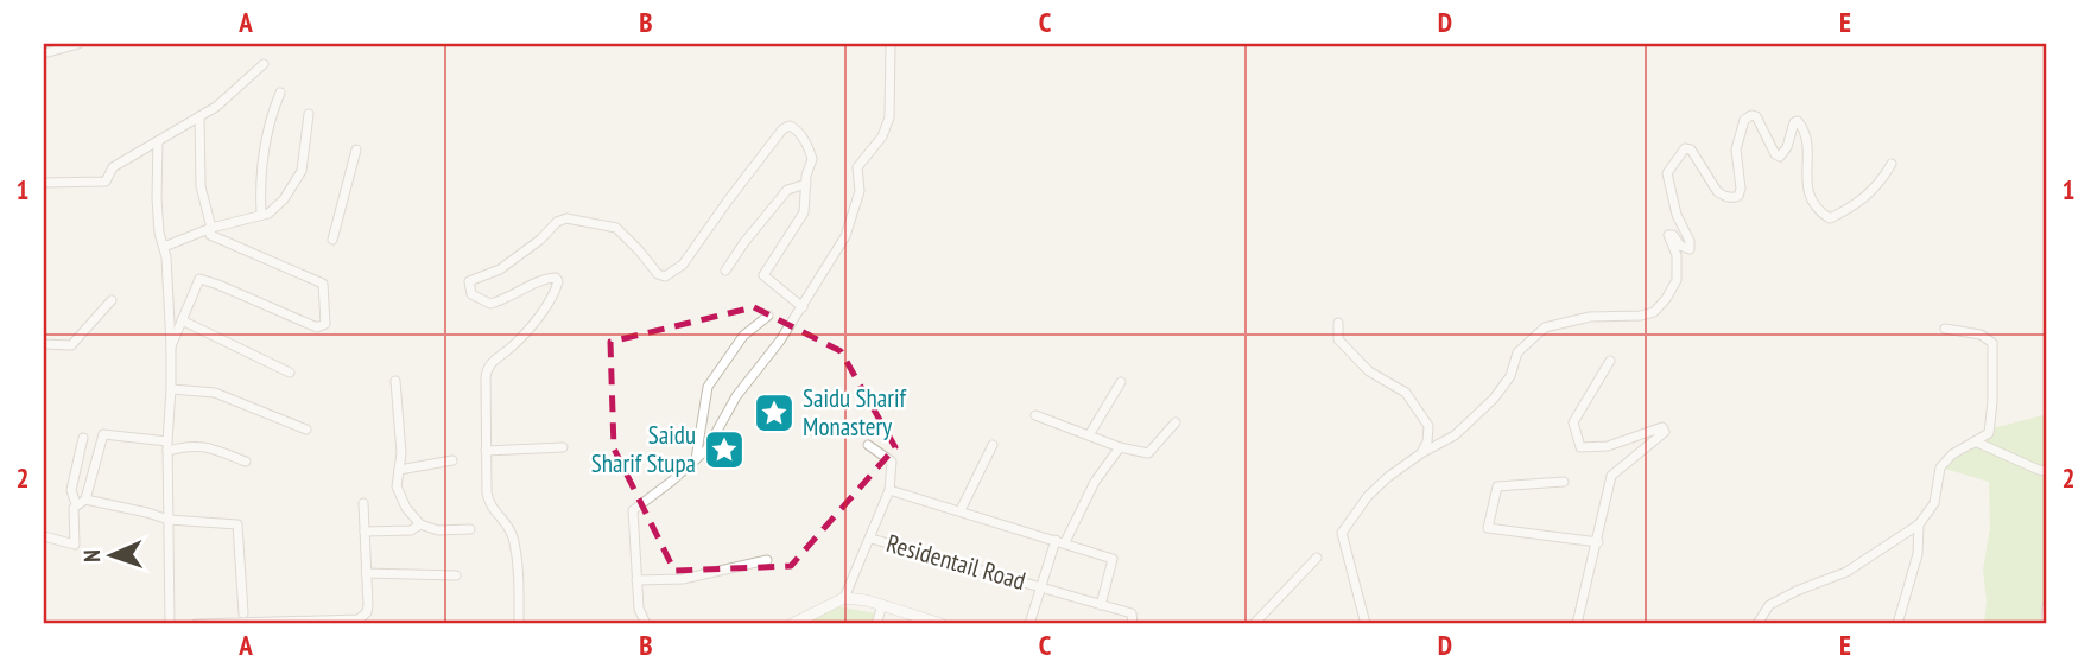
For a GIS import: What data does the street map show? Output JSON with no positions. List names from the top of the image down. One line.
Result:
{"streets":{"street":["Residentail Road"]},"places":{"place":["Saidu Sharif Monastery","Saidu Sharif Stupa"]},"north":"left","grid":{"columns":["A","B","C","D","E"],"rows":["1","2"]}}
